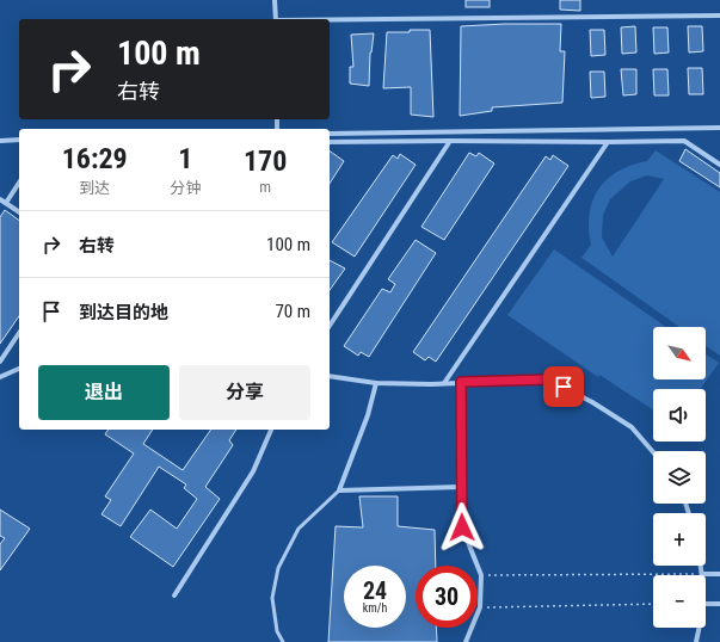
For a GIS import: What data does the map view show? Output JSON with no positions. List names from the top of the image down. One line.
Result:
{"north":"bottom right","page":{"turn":["100 m","右转"],"eta":["16:29","到达","1","分钟","170","m"],"list":[{"name":"右转","value":"100 m"},{"name":"到达目的地","value":"70 m"}],"map_buttons":["+","−"],"buttons":["退出","分享"],"speed":"24 km/h","limit":"30"}}
